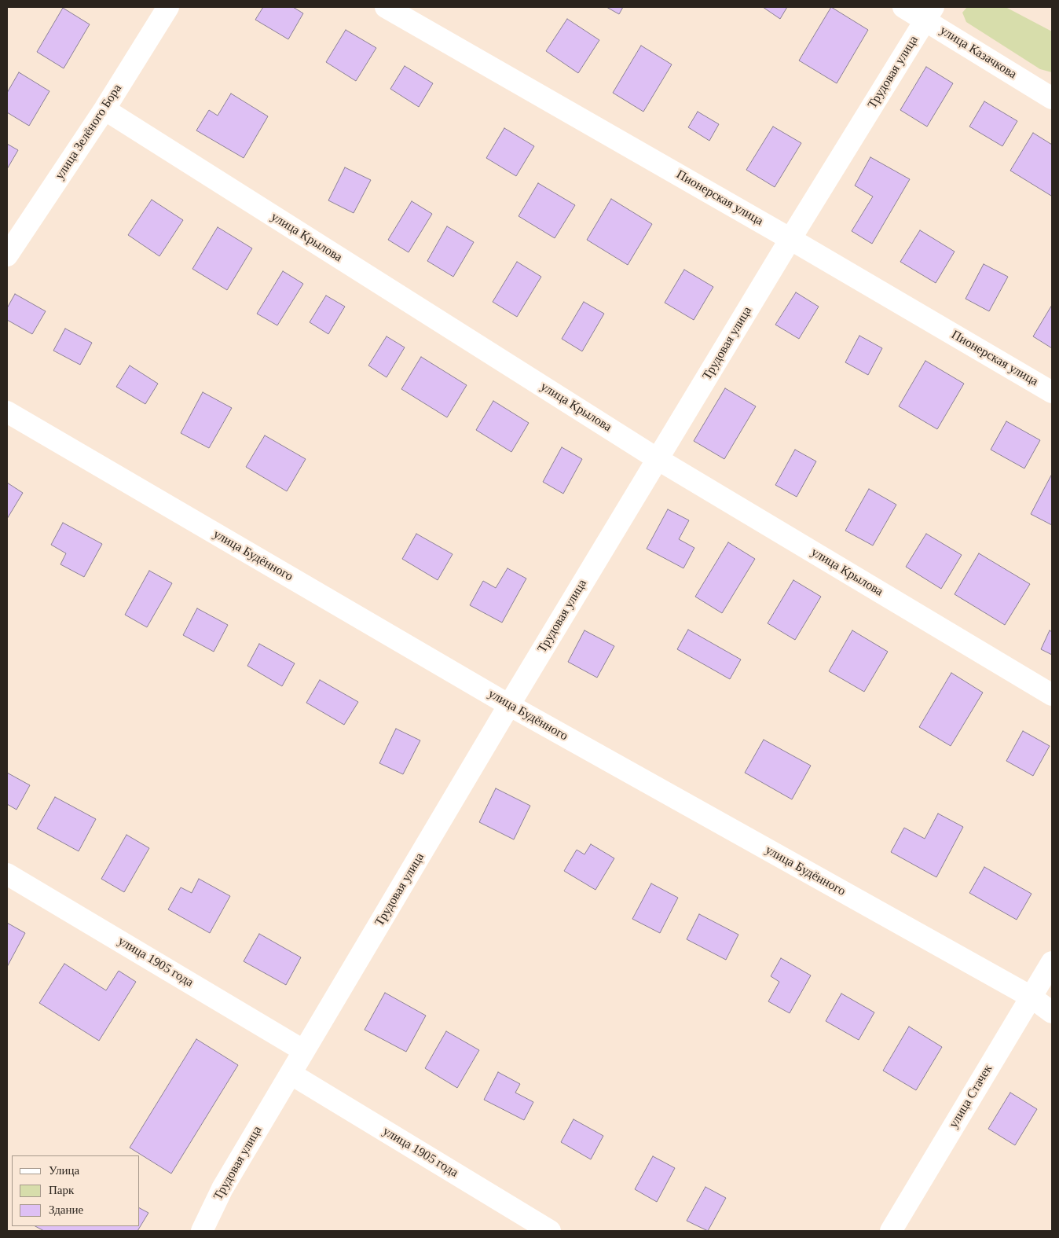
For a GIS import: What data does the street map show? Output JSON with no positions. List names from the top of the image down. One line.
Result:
{"streets":{"street":["улица Казачкова","Трудовая улица","улица Зелёного Бора","Пионерская улица","улица Крылова","улица Будённого","улица 1905 года","улица Стачек"]},"crossings":[["улица Казачкова","Трудовая улица"],["Трудовая улица","Пионерская улица"],["Трудовая улица","улица Крылова"],["Трудовая улица","улица Будённого"],["Трудовая улица","улица 1905 года"],["улица Зелёного Бора","улица Крылова"],["улица Будённого","улица Стачек"]],"legend":["Улица","Парк","Здание"]}
